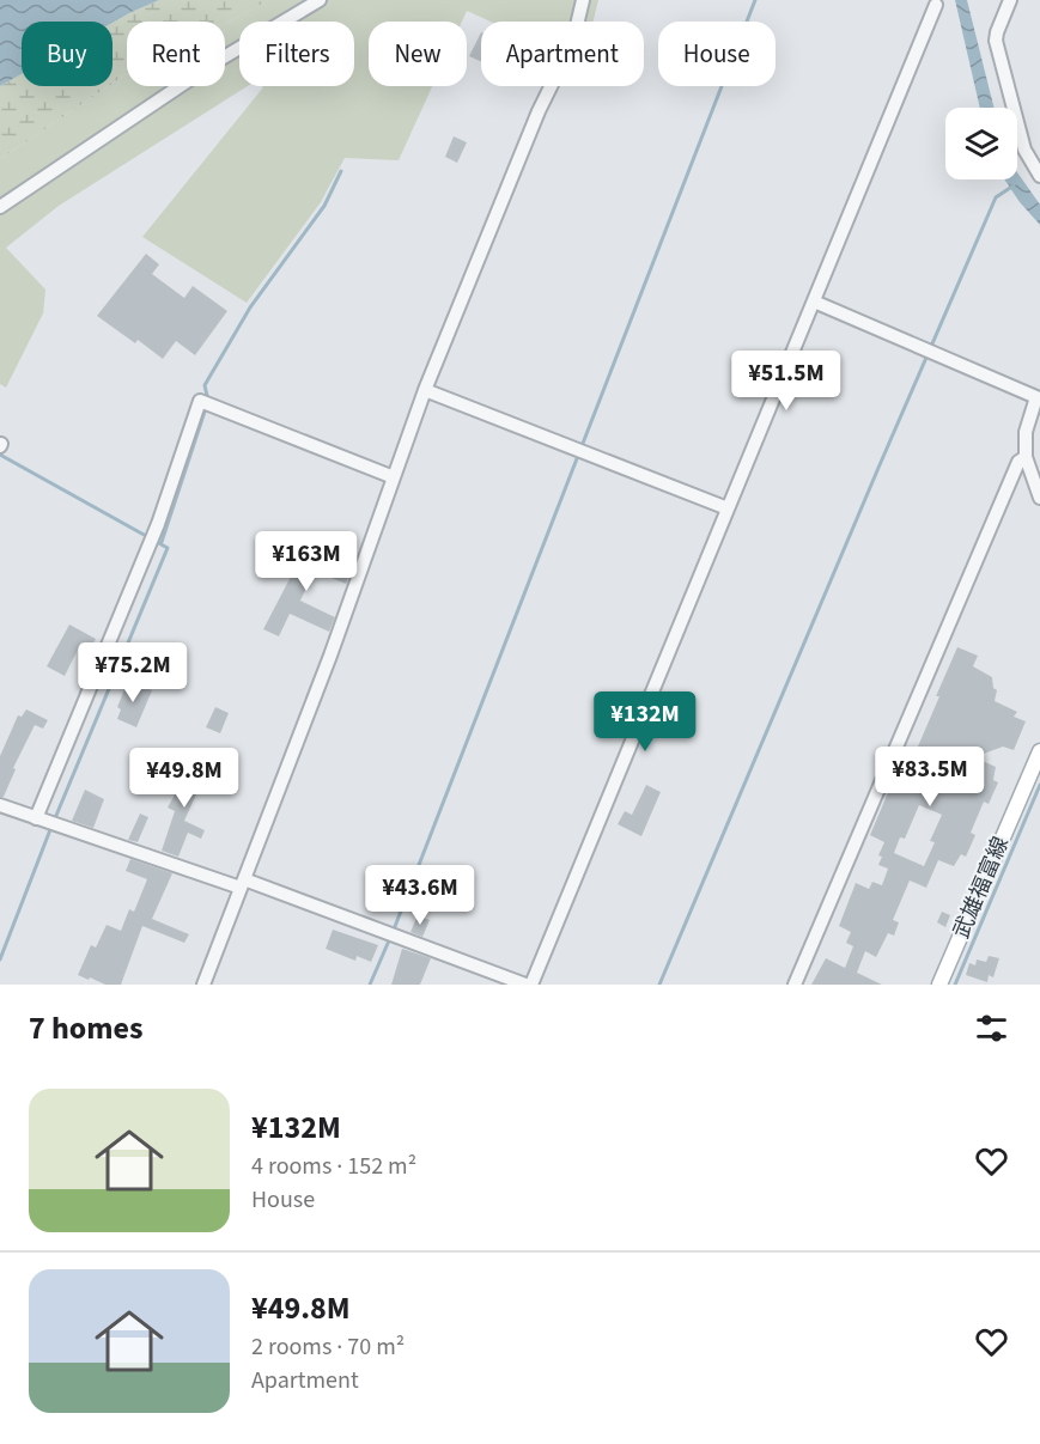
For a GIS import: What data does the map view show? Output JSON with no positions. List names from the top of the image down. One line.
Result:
{"streets":{"main road":["武雄福富線"]},"page":{"chip":["Buy","Rent","Filters","New","Apartment","House"],"price":["¥51.5M","¥163M","¥75.2M","¥132M","¥83.5M","¥49.8M","¥43.6M"],"heading":"7 homes","list":[{"name":"¥132M","note":"4 rooms · 152 m² · House"},{"name":"¥49.8M","note":"2 rooms · 70 m² · Apartment"}]}}
